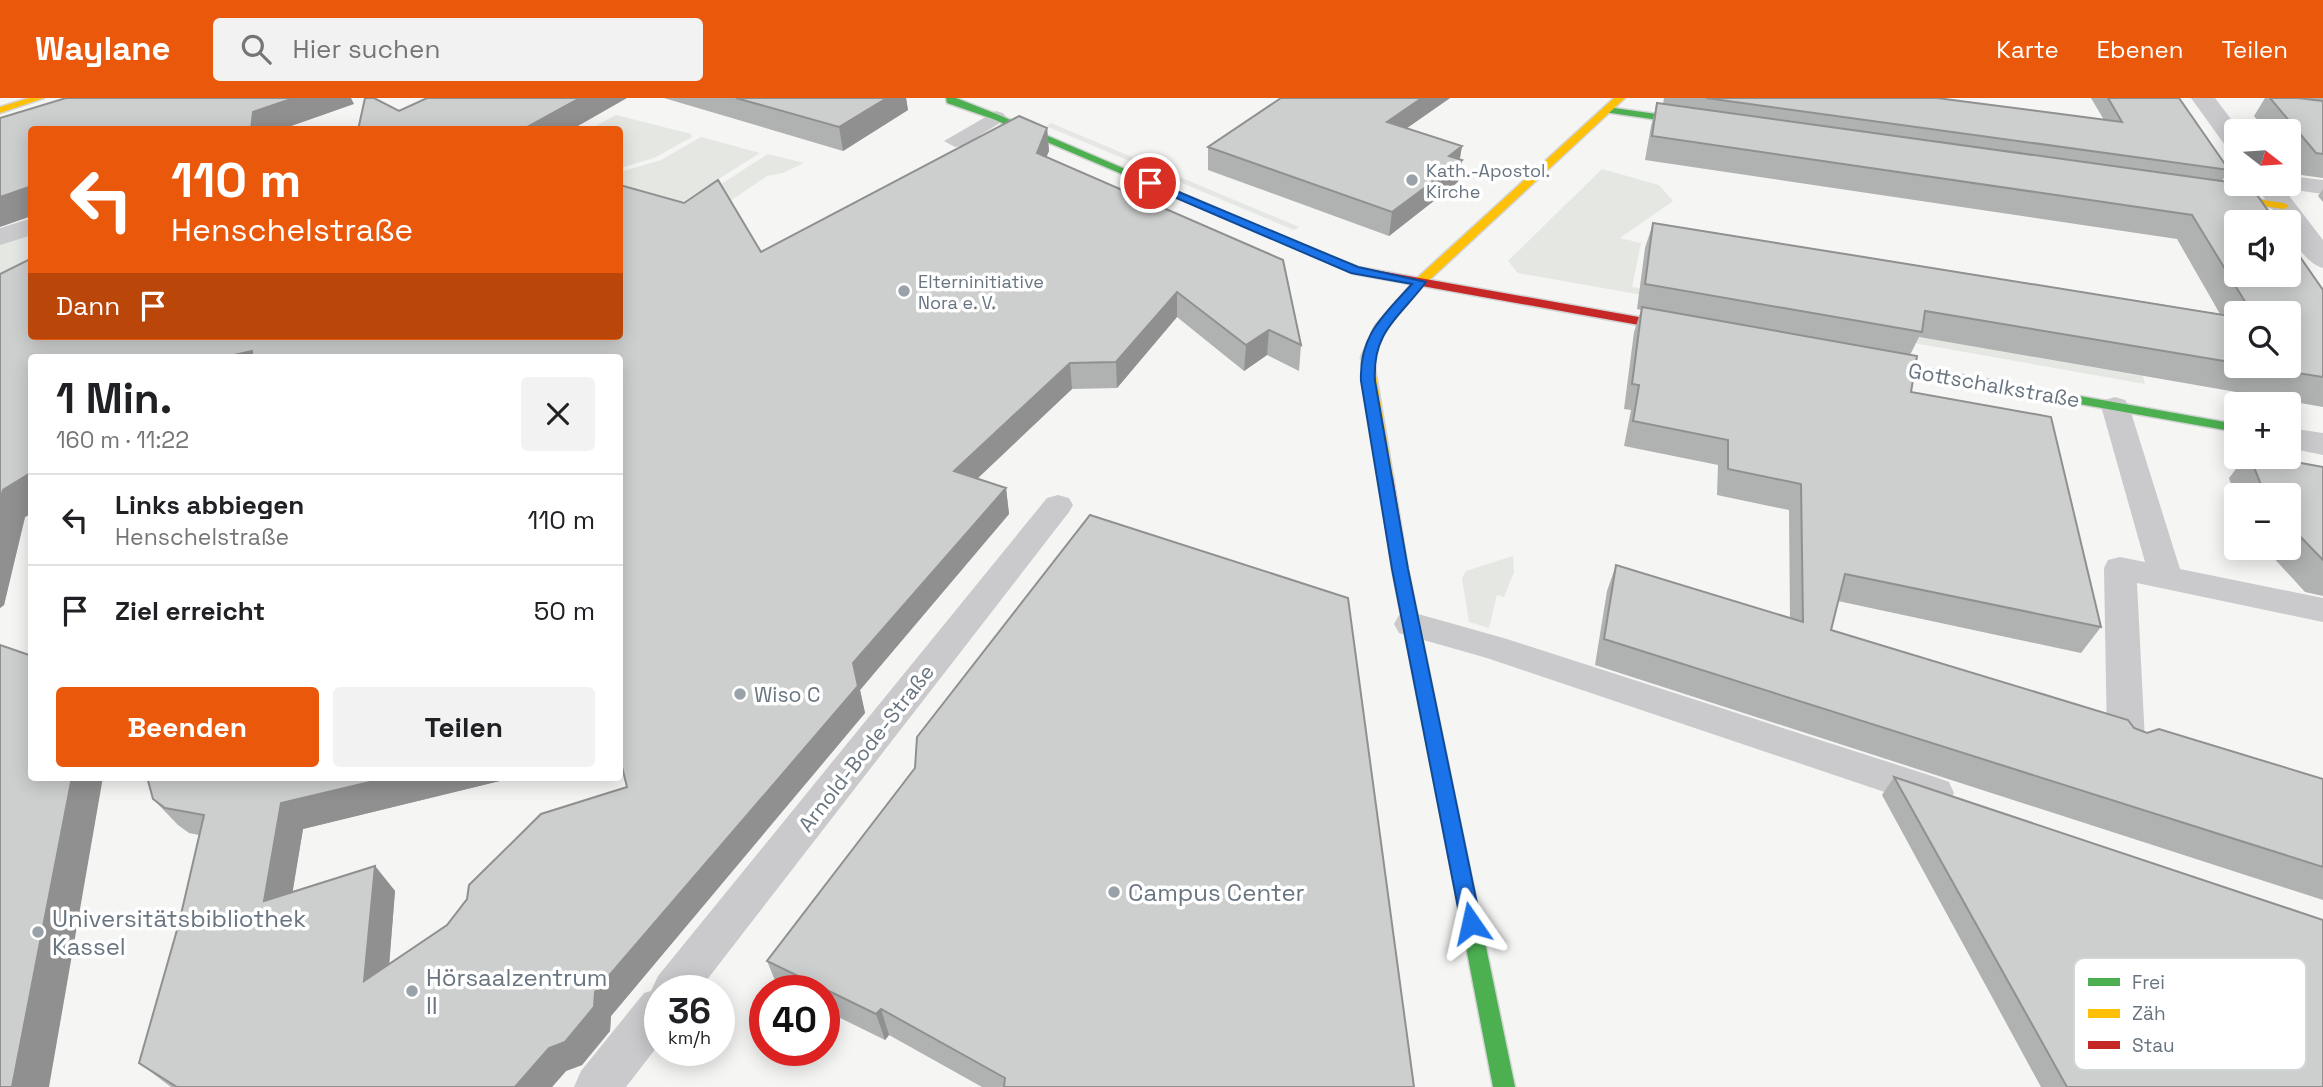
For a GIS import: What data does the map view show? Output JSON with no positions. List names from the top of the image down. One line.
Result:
{"streets":{"street":["Gottschalkstraße"],"lane":["Arnold-Bode-Straße"]},"places":["Kath.-Apostol. Kirche","Elterninitiative Nora e. V.","Wiso C","Campus Center","Universitätsbibliothek Kassel","Hörsaalzentrum II"],"legend":["Frei","Zäh","Stau"],"north":"right","page":{"header":"Waylane","search":"Hier suchen","nav":["Karte","Ebenen","Teilen"],"map_buttons":["+","−"],"turn":["110 m","Henschelstraße"],"then":"Dann","heading":["1 Min.","160 m · 11:22"],"list":[{"name":"Links abbiegen","note":"Henschelstraße","value":"110 m"},{"name":"Ziel erreicht","value":"50 m"}],"buttons":["Beenden","Teilen"],"speed":"36 km/h","limit":"40"}}
